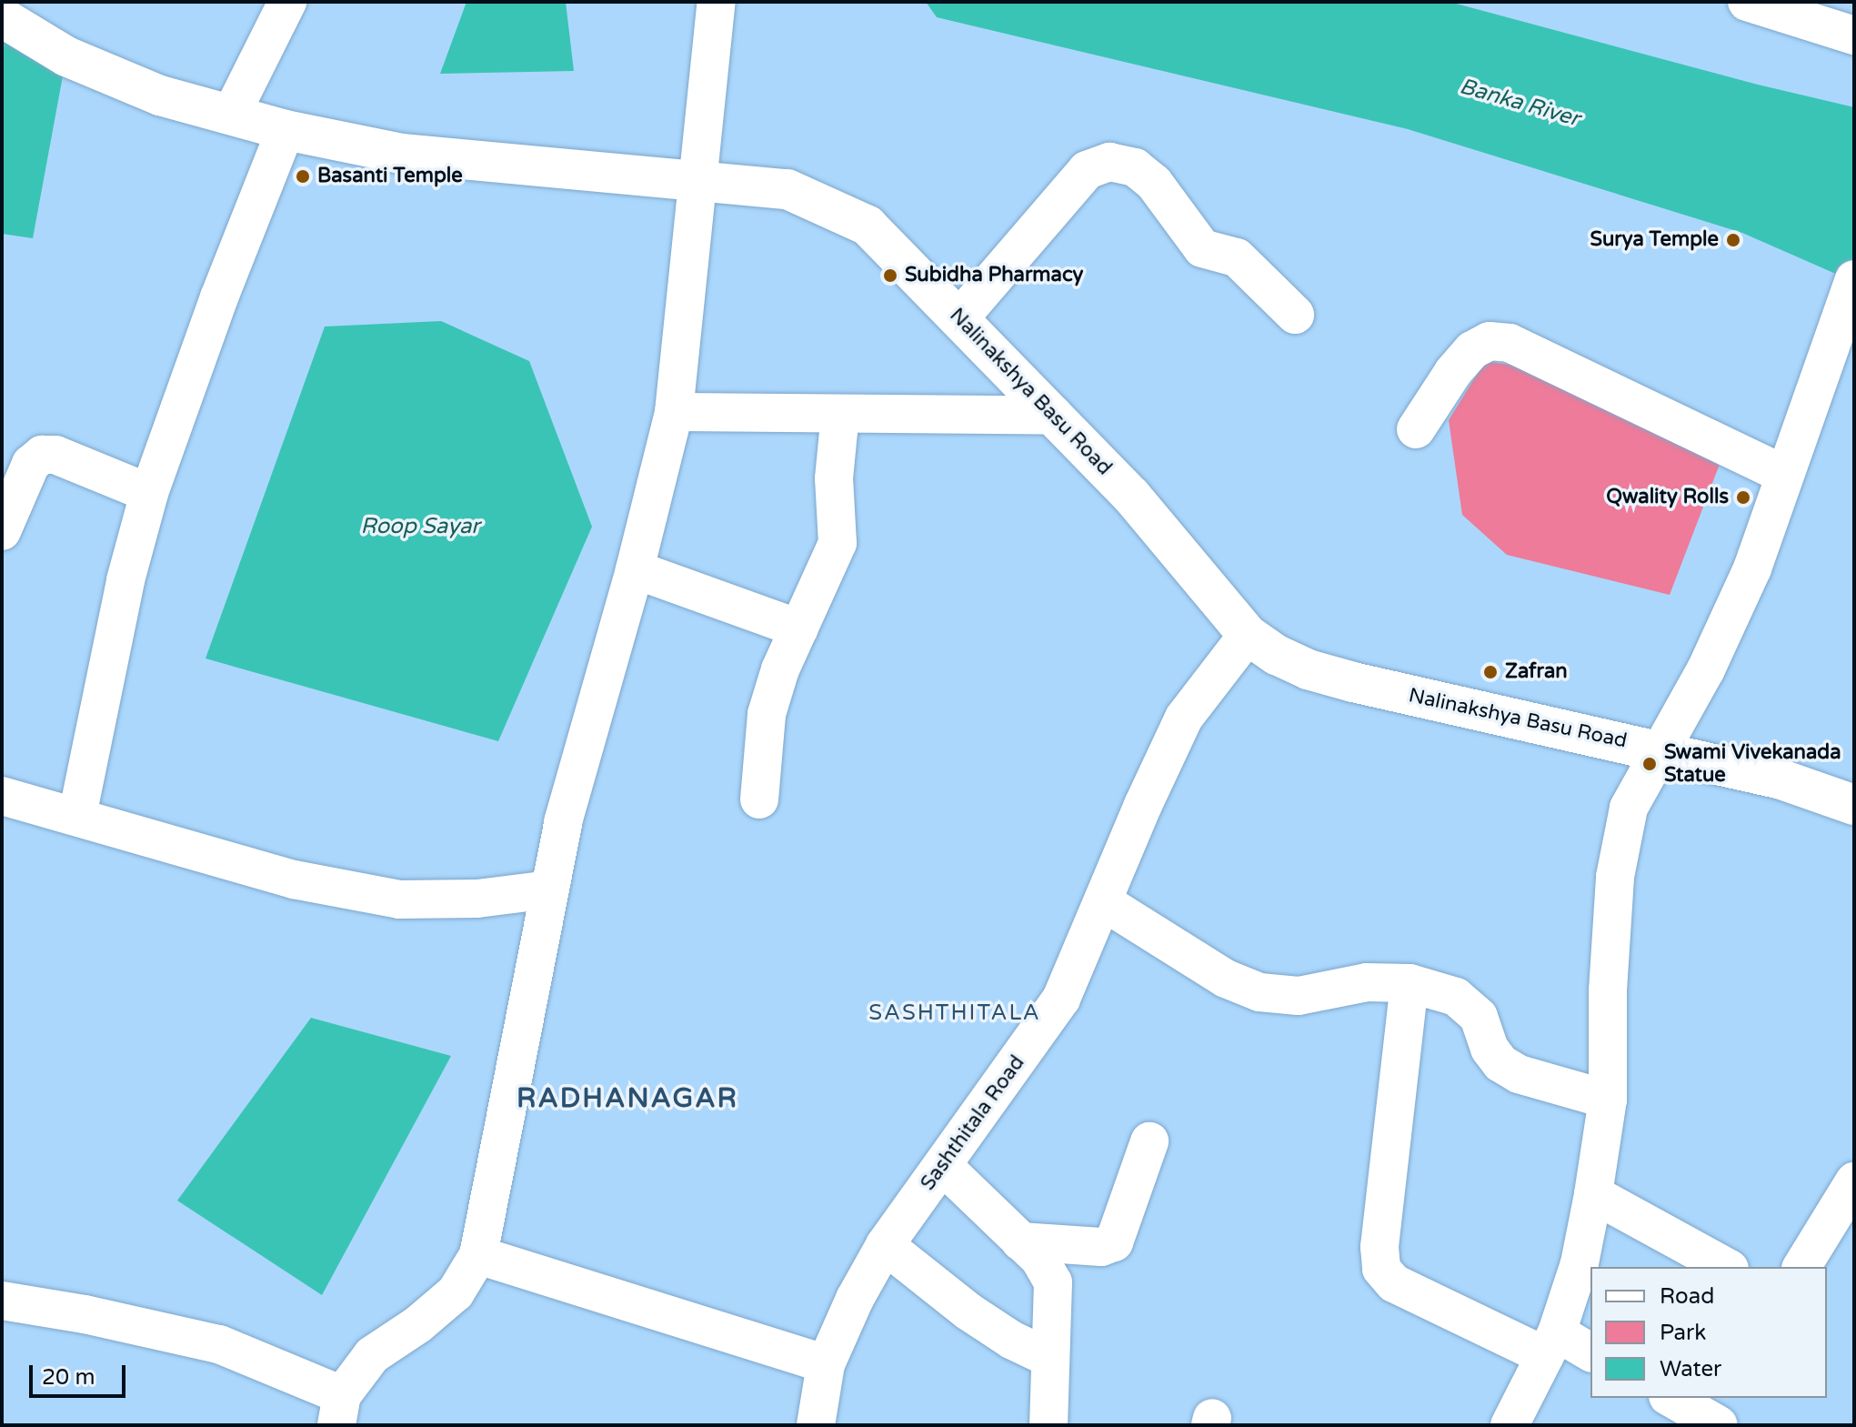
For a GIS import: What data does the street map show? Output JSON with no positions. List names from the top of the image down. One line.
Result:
{"streets":{"street":["Nalinakshya Basu Road","Sashthitala Road"]},"crossings":[["Nalinakshya Basu Road","Sashthitala Road"]],"districts":["SASHTHITALA","RADHANAGAR"],"water":["Banka River","Roop Sayar"],"places":["Basanti Temple","Surya Temple","Subidha Pharmacy","Qwality Rolls","Zafran","Swami Vivekanada Statue"],"legend":["Road","Park","Water"],"scale_bar":"20 m"}
